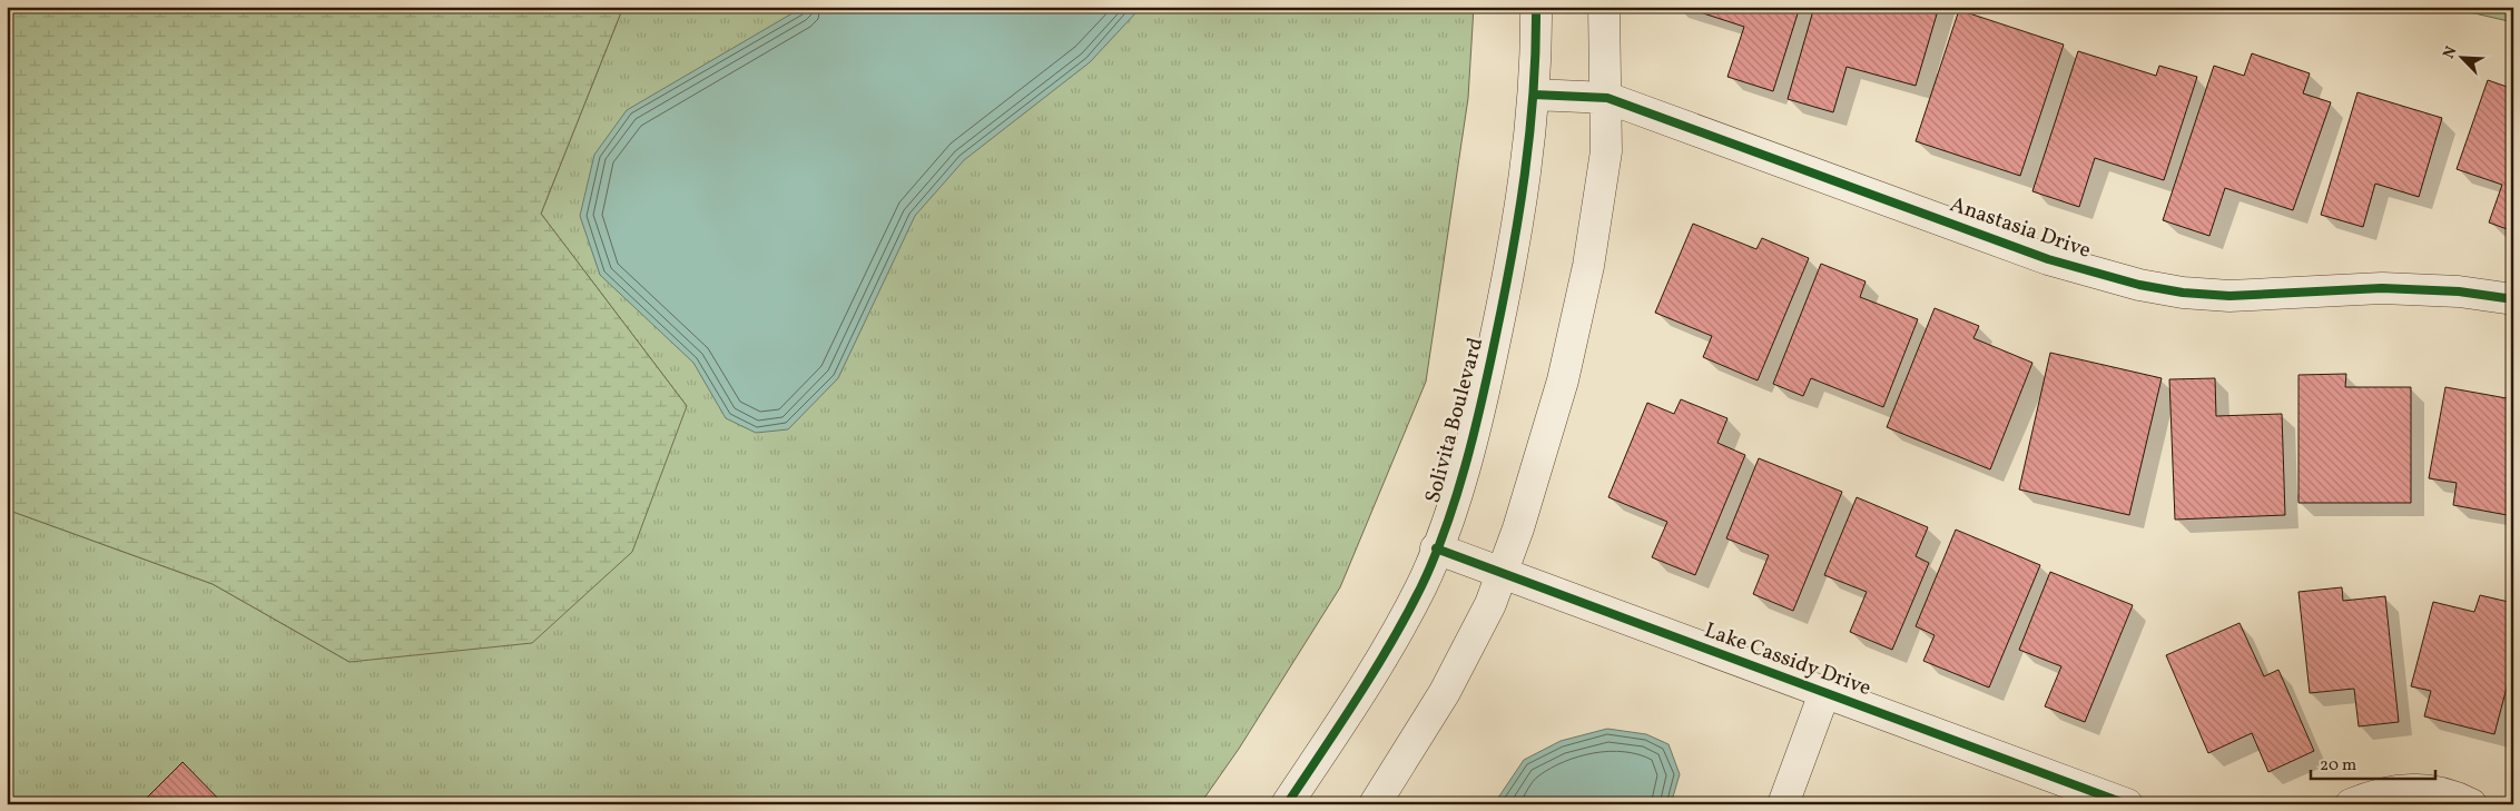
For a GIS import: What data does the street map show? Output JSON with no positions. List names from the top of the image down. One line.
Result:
{"streets":{"street":["Anastasia Drive","Solivita Boulevard","Lake Cassidy Drive"]},"crossings":[["Anastasia Drive","Solivita Boulevard"],["Solivita Boulevard","Lake Cassidy Drive"]],"scale_bar":"20 m","north":"top left"}
